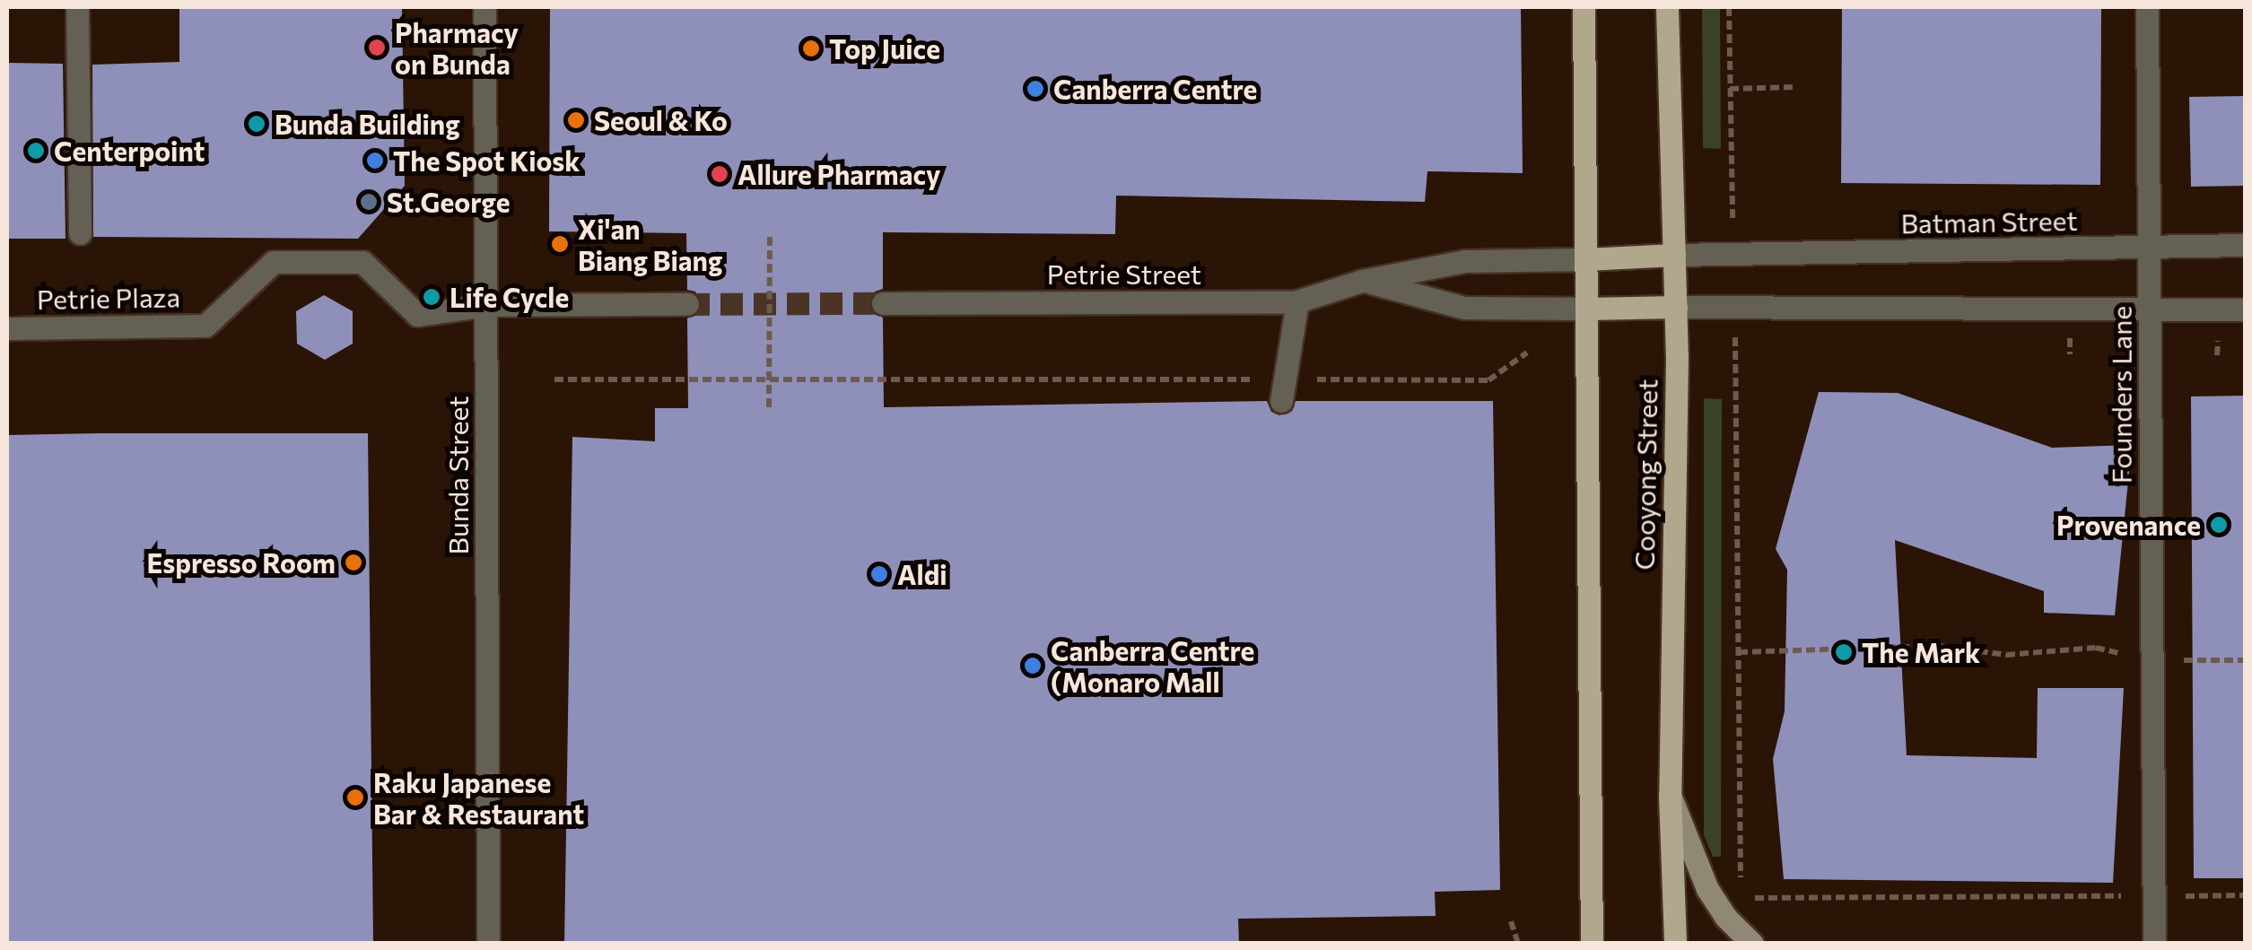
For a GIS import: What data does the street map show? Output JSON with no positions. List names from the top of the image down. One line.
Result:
{"streets":{"main road":["Petrie Street","Cooyong Street"],"street":["Batman Street","Petrie Plaza","Founders Lane","Bunda Street"]},"crossings":[["Batman Street","Petrie Street"],["Batman Street","Founders Lane"],["Petrie Street","Cooyong Street"],["Petrie Plaza","Bunda Street"]],"places":["Pharmacy on Bunda","Top Juice","Canberra Centre","Seoul & Ko","Bunda Building","Centerpoint","The Spot Kiosk","Allure Pharmacy","St.George","Xi'an Biang Biang","Life Cycle","Provenance","Espresso Room","Aldi","The Mark","Canberra Centre (Monaro Mall","Raku Japanese Bar & Restaurant"]}
